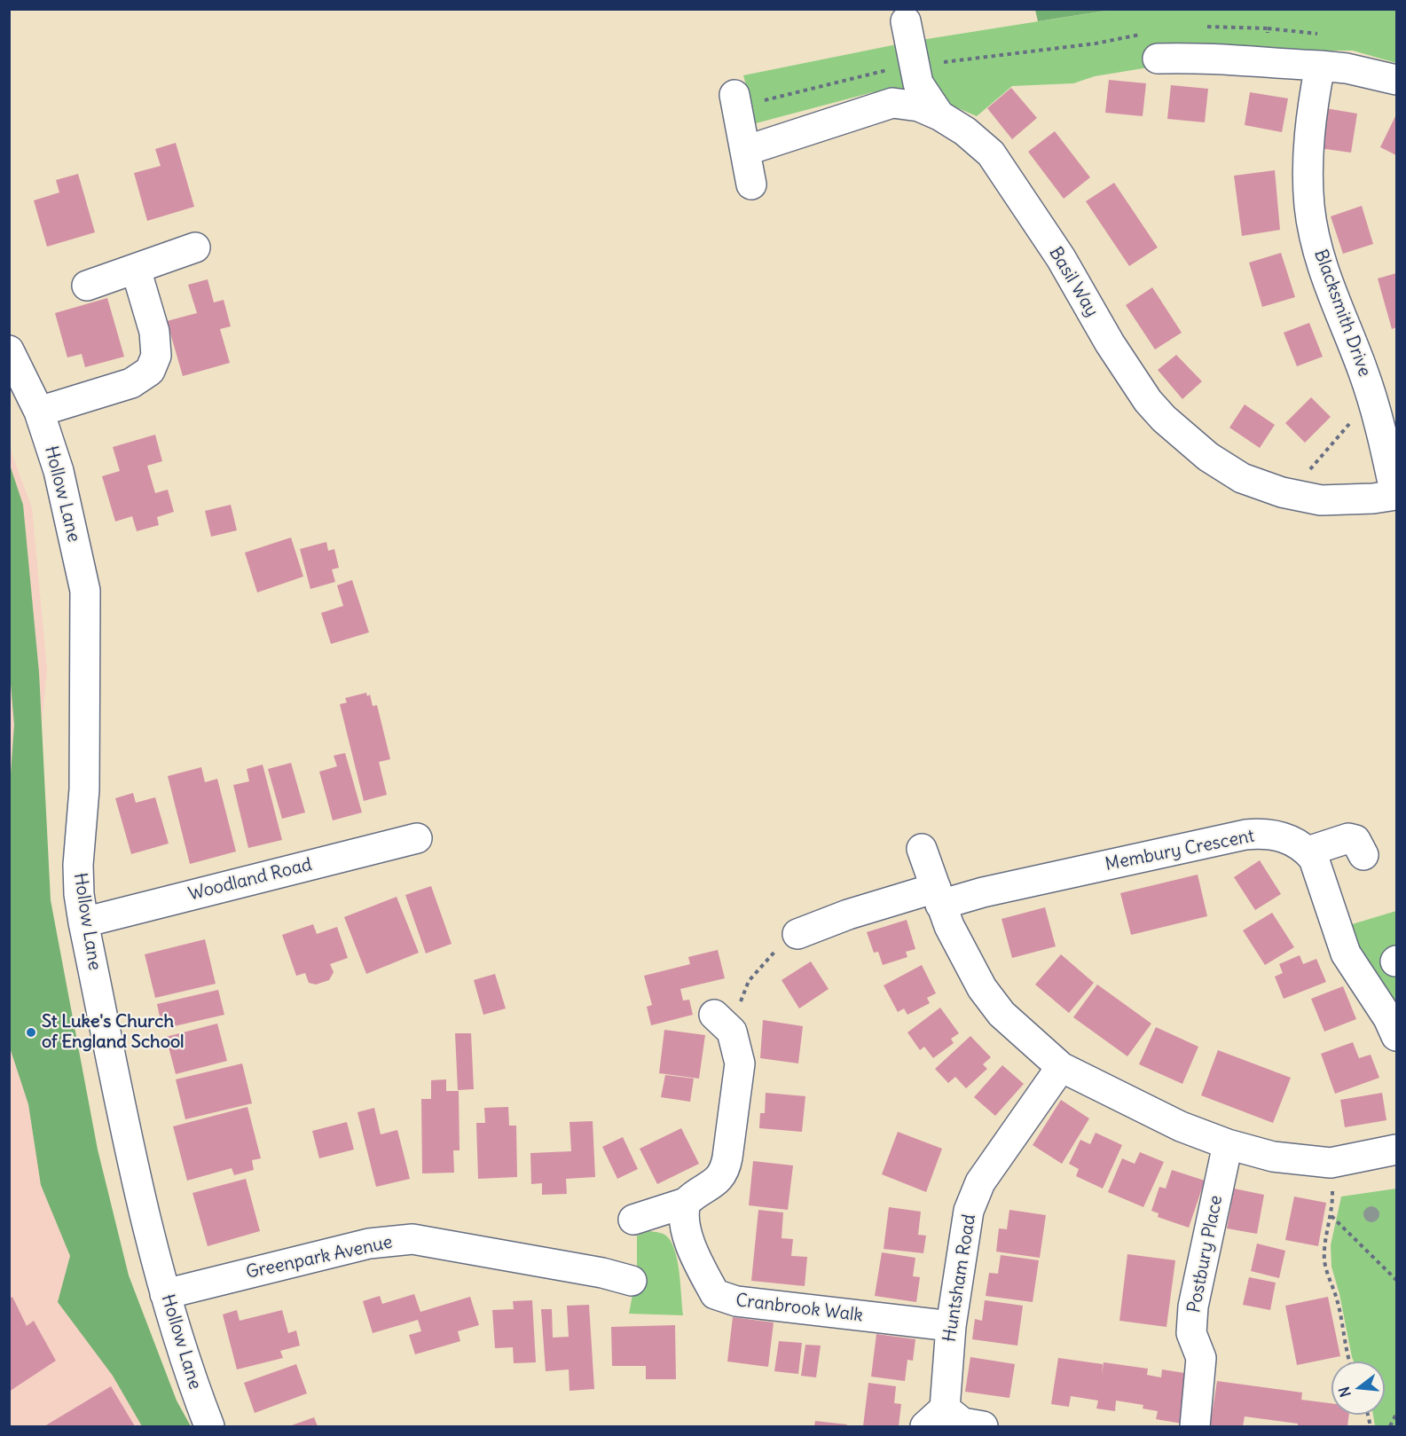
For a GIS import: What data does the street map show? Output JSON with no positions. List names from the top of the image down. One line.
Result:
{"streets":{"street":["Basil Way","Blacksmith Drive","Hollow Lane","Membury Crescent","Woodland Road","Postbury Place","Greenpark Avenue","Huntsham Road","Cranbrook Walk"]},"crossings":[["Basil Way","Blacksmith Drive"],["Hollow Lane","Woodland Road"],["Hollow Lane","Greenpark Avenue"],["Huntsham Road","Cranbrook Walk"]],"places":["St Luke's Church of England School"],"north":"left"}
